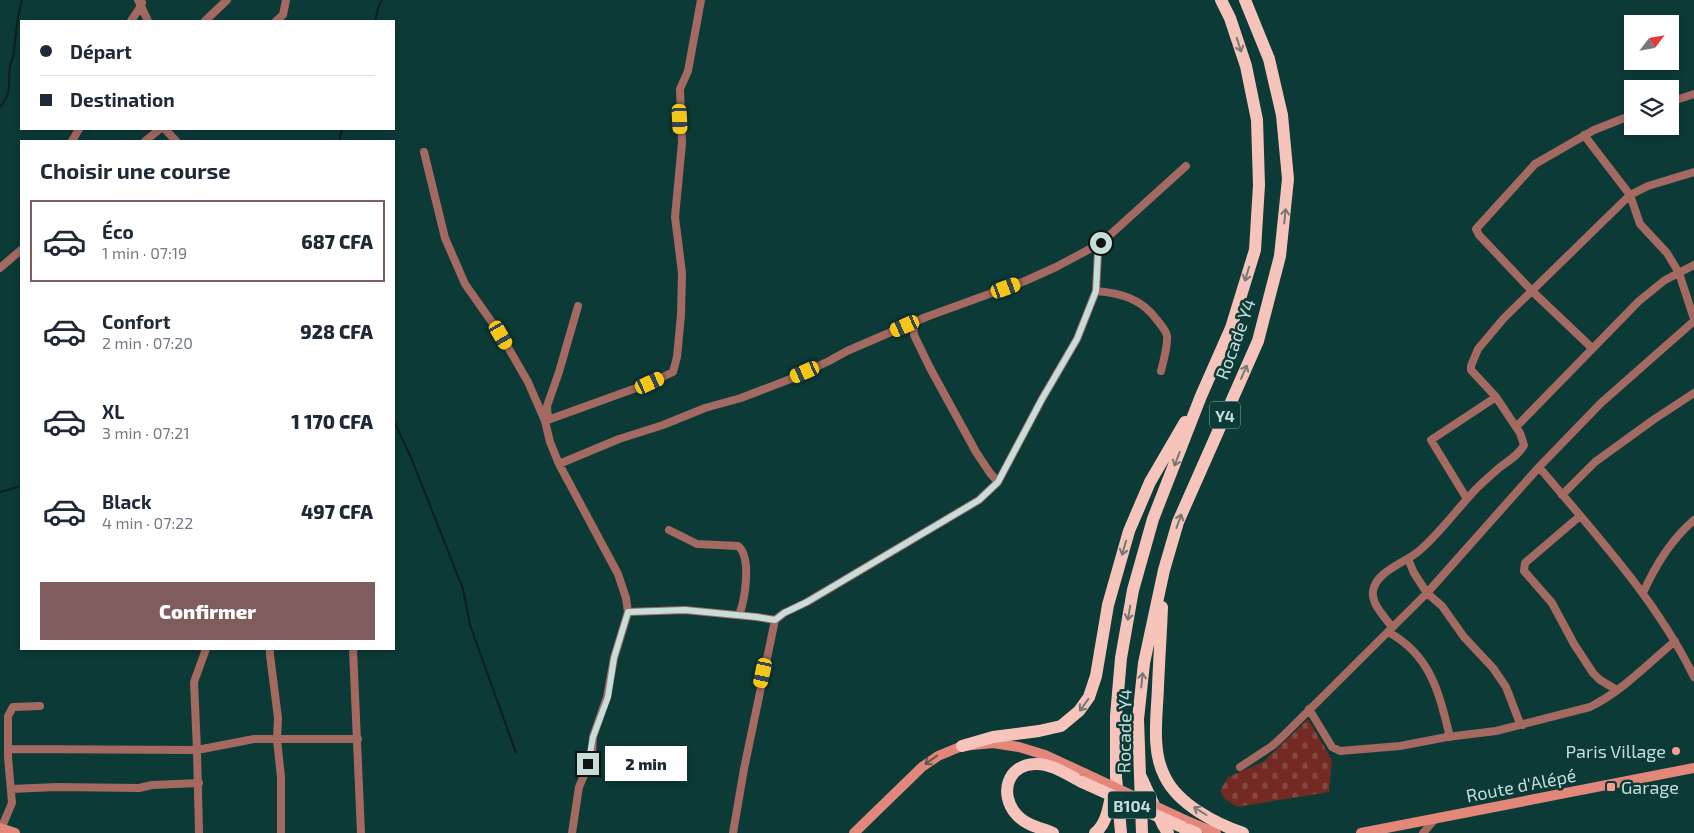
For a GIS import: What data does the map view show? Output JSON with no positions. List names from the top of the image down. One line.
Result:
{"streets":{"highway":["Rocade Y4","Y4","B104"],"main road":["Route d'Alépé"]},"places":{"other":["Paris Village"],"transit":["Garage"]},"north":"top right","page":{"banner":["Départ","Destination"],"heading":"Choisir une course","list":[{"name":"Éco","note":"1 min · 07:19","value":"687 CFA"},{"name":"Confort","note":"2 min · 07:20","value":"928 CFA"},{"name":"XL","note":"3 min · 07:21","value":"1 170 CFA"},{"name":"Black","note":"4 min · 07:22","value":"497 CFA"}],"buttons":"Confirmer","bubble":"2 min"}}
